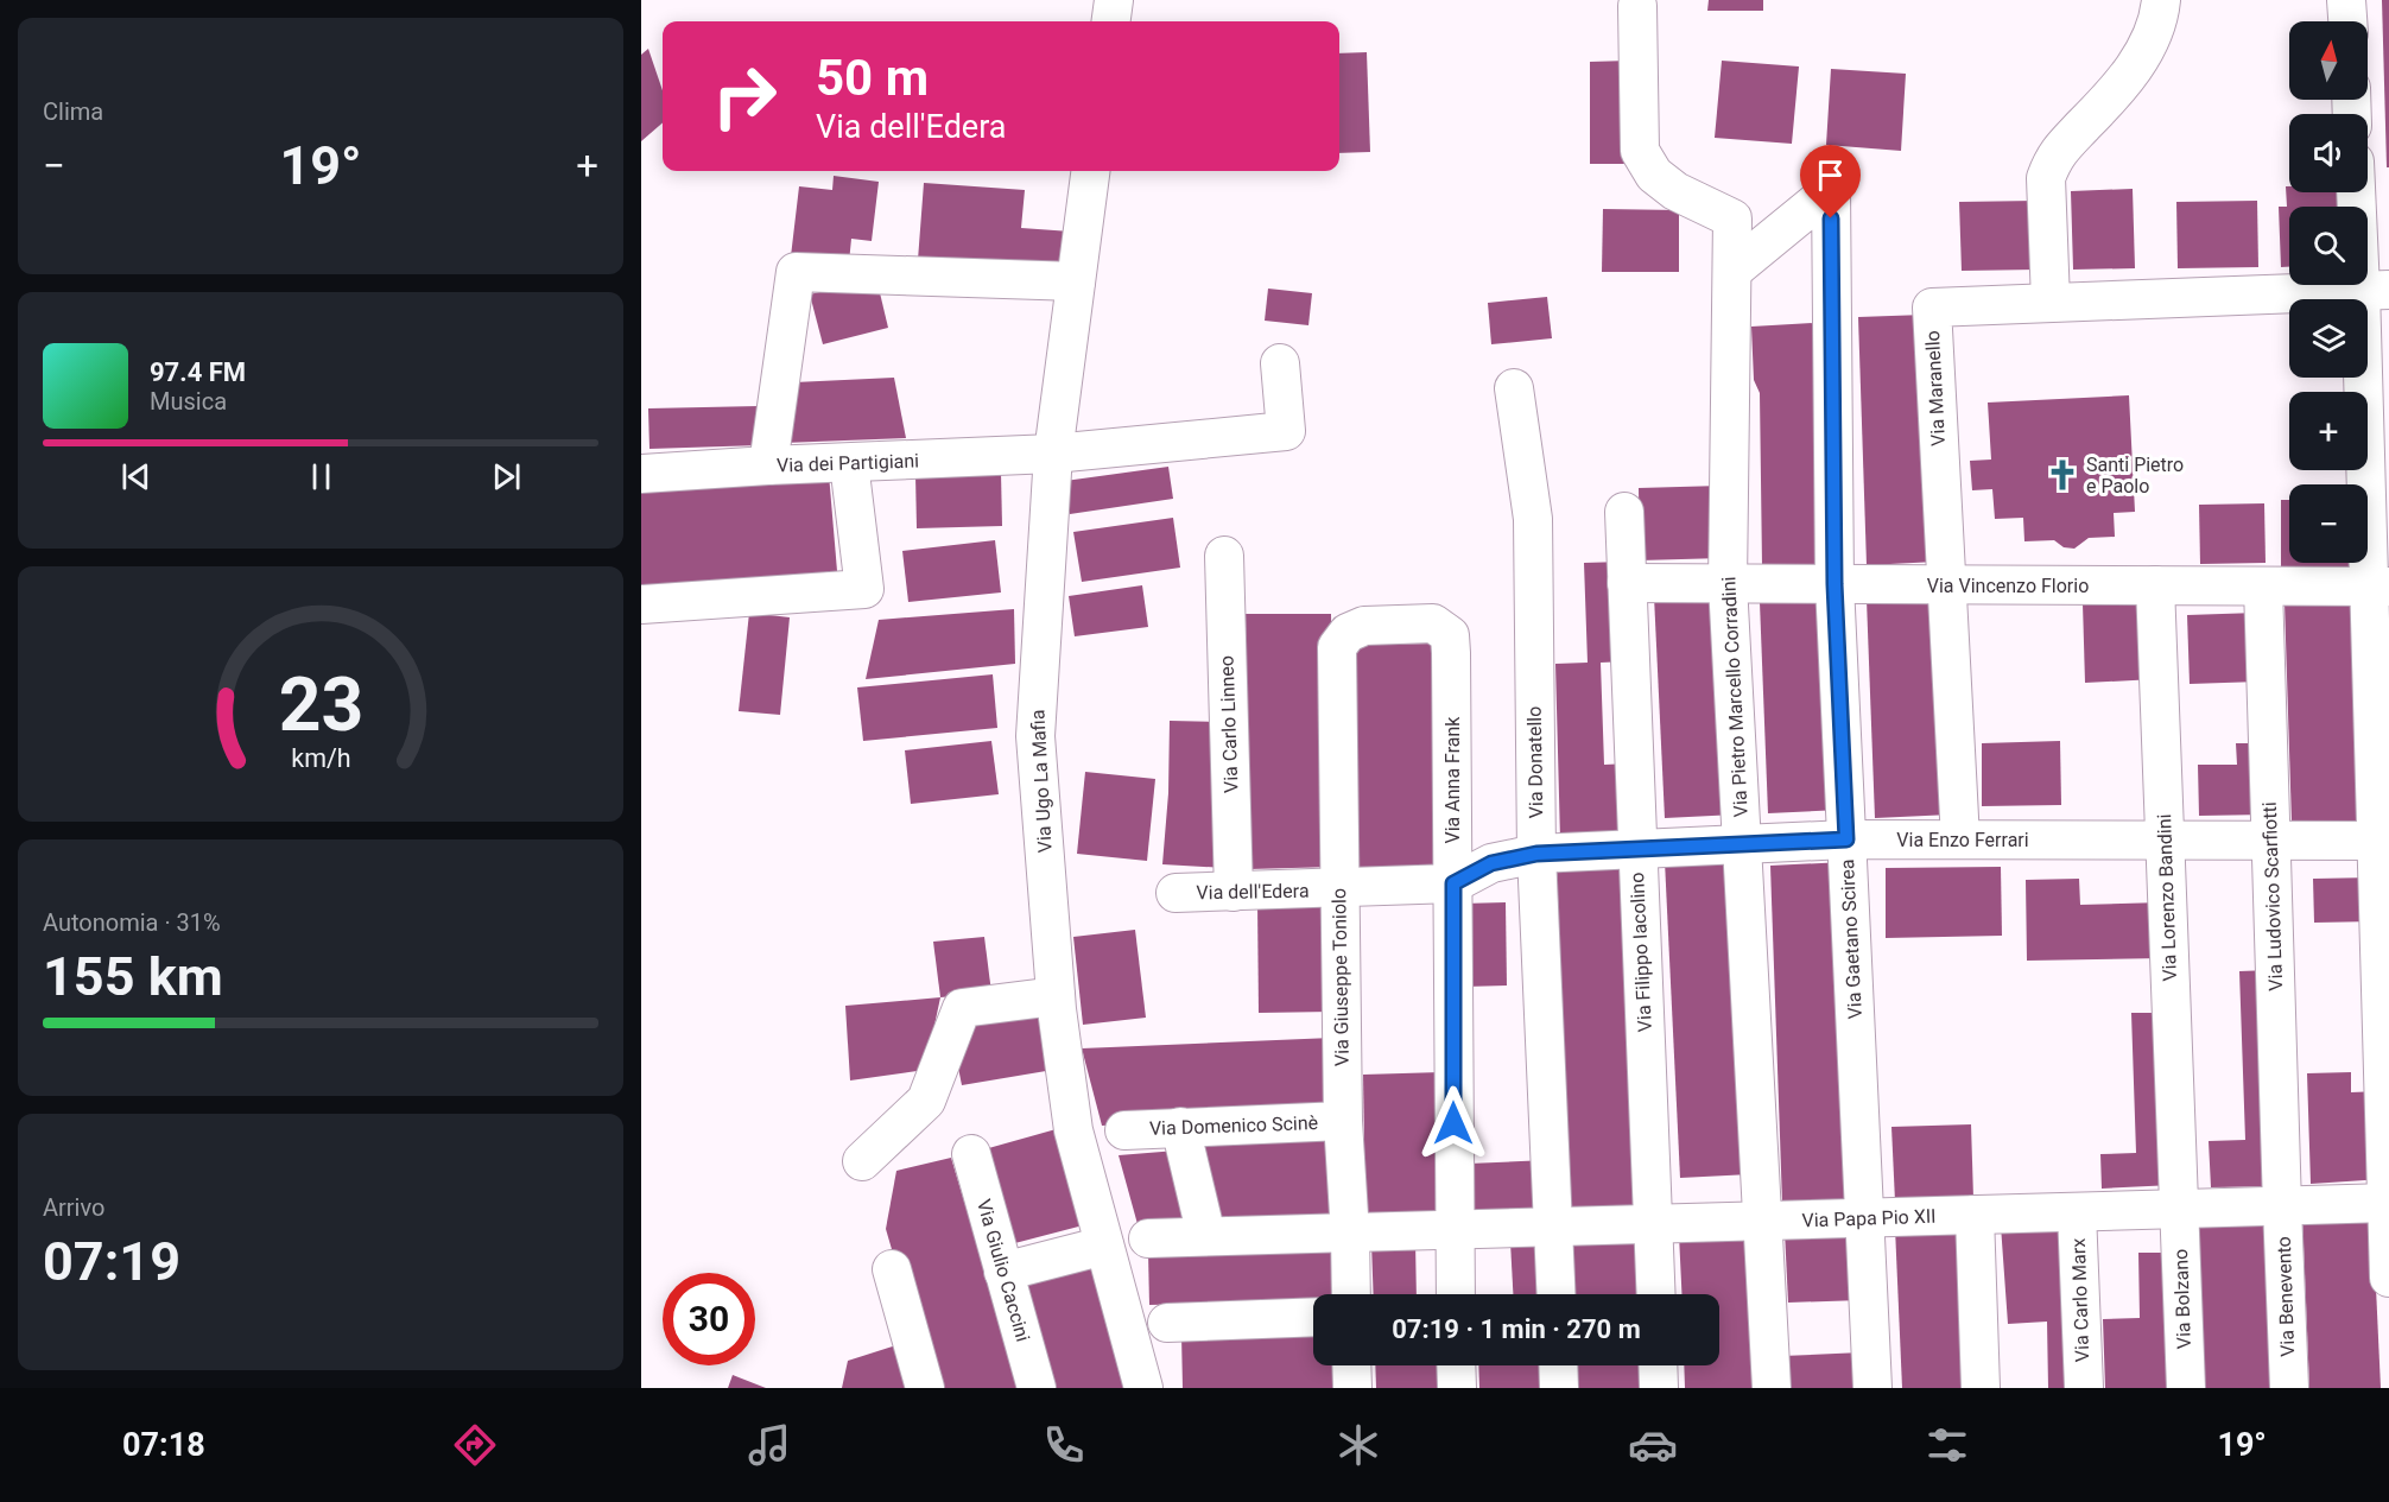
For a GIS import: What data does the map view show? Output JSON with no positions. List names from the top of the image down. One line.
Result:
{"streets":{"street":["Via Maranello","Via dei Partigiani","Via Vincenzo Florio","Via Pietro Marcello Corradini","Via Carlo Linneo","Via Donatello","Via Anna Frank","Via Ugo La Mafia","Via Enzo Ferrari","Via dell'Edera","Via Ludovico Scarfiotti","Via Lorenzo Bandini","Via Gaetano Scirea","Via Filippo Iacolino","Via Giuseppe Toniolo","Via Domenico Scinè","Via Papa Pio XII","Via Giulio Caccini","Via Benevento","Via Bolzano","Via Carlo Marx"]},"crossings":[["Via Maranello","Via Vincenzo Florio"],["Via Maranello","Via Enzo Ferrari"],["Via dei Partigiani","Via Ugo La Mafia"],["Via Vincenzo Florio","Via Pietro Marcello Corradini"],["Via Vincenzo Florio","Via Ludovico Scarfiotti"],["Via Vincenzo Florio","Via Lorenzo Bandini"],["Via Vincenzo Florio","Via Gaetano Scirea"],["Via Vincenzo Florio","Via Filippo Iacolino"],["Via Pietro Marcello Corradini","Via Enzo Ferrari"],["Via Pietro Marcello Corradini","Via Gaetano Scirea"],["Via Pietro Marcello Corradini","Via Papa Pio XII"],["Via Carlo Linneo","Via dell'Edera"],["Via Donatello","Via Enzo Ferrari"],["Via Donatello","Via dell'Edera"],["Via Donatello","Via Papa Pio XII"],["Via Anna Frank","Via dell'Edera"],["Via Anna Frank","Via Giuseppe Toniolo"],["Via Anna Frank","Via Papa Pio XII"],["Via Enzo Ferrari","Via dell'Edera"],["Via Enzo Ferrari","Via Ludovico Scarfiotti"],["Via Enzo Ferrari","Via Lorenzo Bandini"],["Via Enzo Ferrari","Via Gaetano Scirea"],["Via Enzo Ferrari","Via Filippo Iacolino"],["Via dell'Edera","Via Giuseppe Toniolo"],["Via Ludovico Scarfiotti","Via Papa Pio XII"],["Via Ludovico Scarfiotti","Via Benevento"],["Via Lorenzo Bandini","Via Papa Pio XII"],["Via Lorenzo Bandini","Via Bolzano"],["Via Gaetano Scirea","Via Papa Pio XII"],["Via Filippo Iacolino","Via Papa Pio XII"],["Via Giuseppe Toniolo","Via Domenico Scinè"],["Via Giuseppe Toniolo","Via Papa Pio XII"],["Via Papa Pio XII","Via Benevento"],["Via Papa Pio XII","Via Bolzano"],["Via Papa Pio XII","Via Carlo Marx"]],"places":{"church":["Santi Pietro e Paolo"]},"north":"top","page":{"tile":["Clima",["Autonomia · 31%","155 km"],["Arrivo","07:19"]],"map_buttons":["+","−"],"turn":["50 m","Via dell'Edera"],"heat":["−","19°","+"],"song":["97.4 FM","Musica"],"limit":"30","trip":"07:19 · 1 min · 270 m","tabs":["07:18","19°"],"gauge":["23","km/h"]}}
